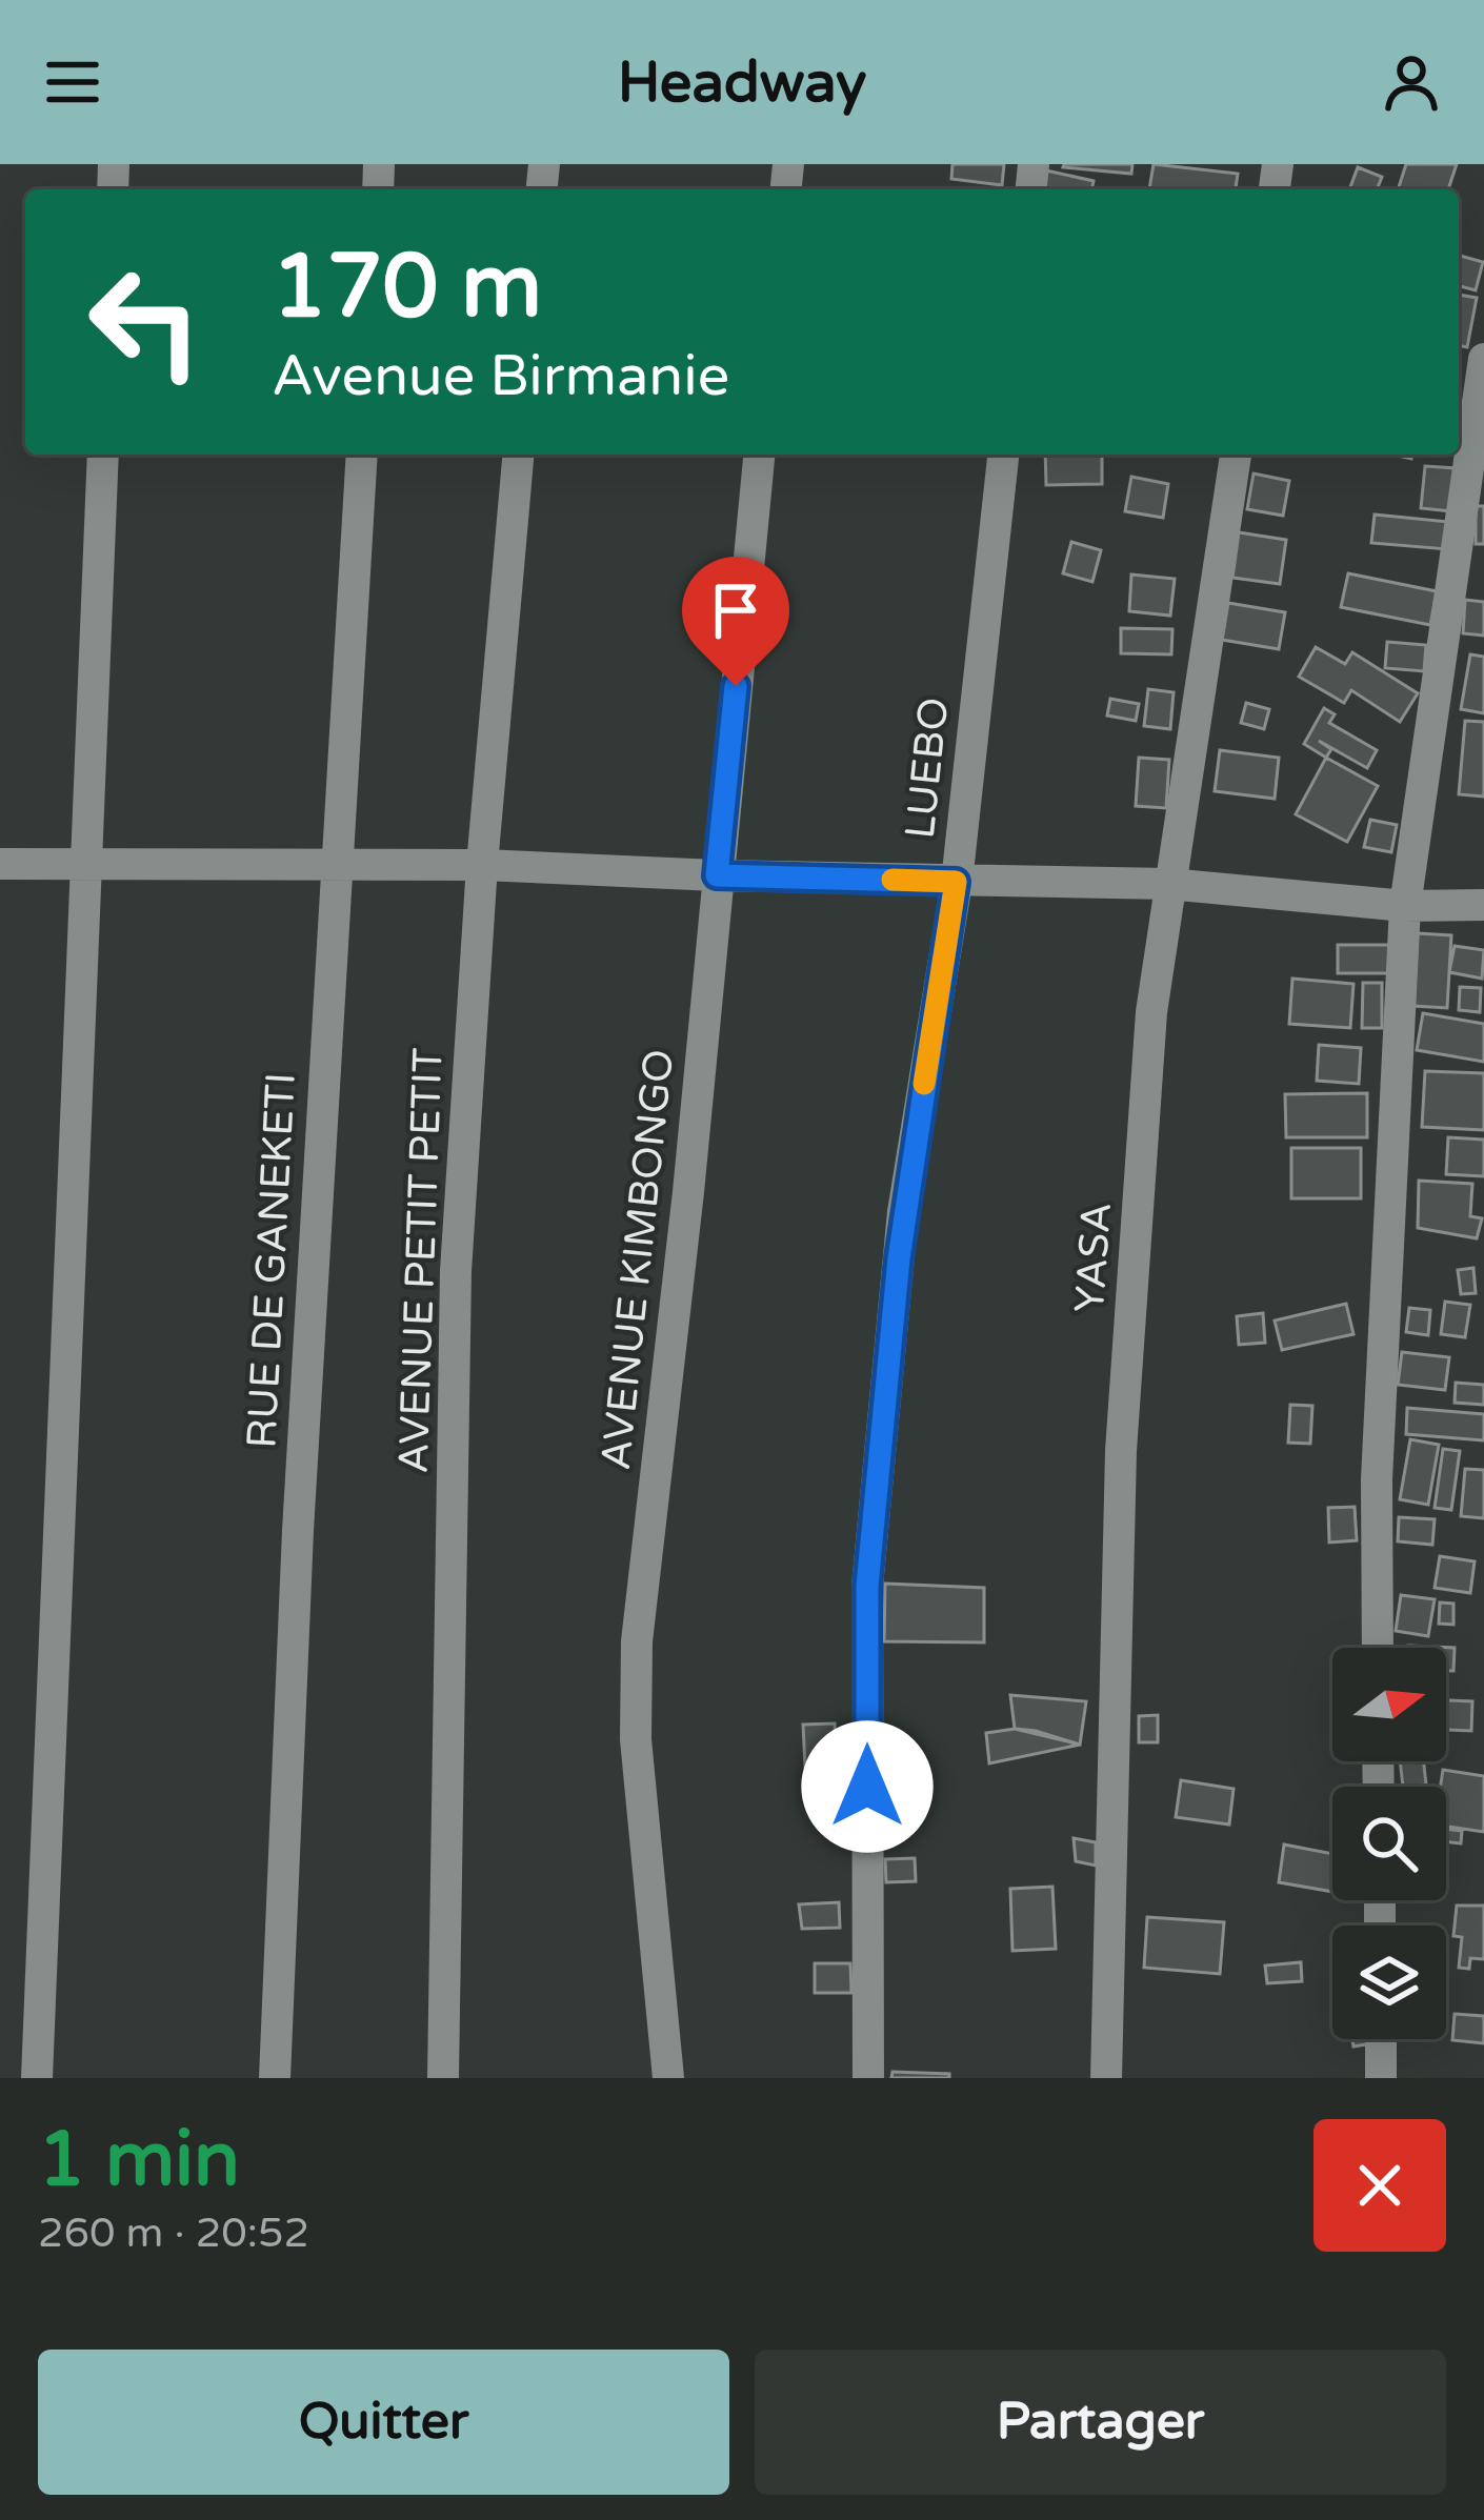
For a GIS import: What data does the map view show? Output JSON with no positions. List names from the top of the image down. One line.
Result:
{"streets":{"street":["LUEBO","YASA","AVENUE KIMBONGO","RUE DE GANEKETI","AVENUE PETIT PETIT"]},"north":"right","page":{"header":"Headway","turn":["170 m","Avenue Birmanie"],"heading":["1 min","260 m · 20:52"],"buttons":["Quitter","Partager"]}}
